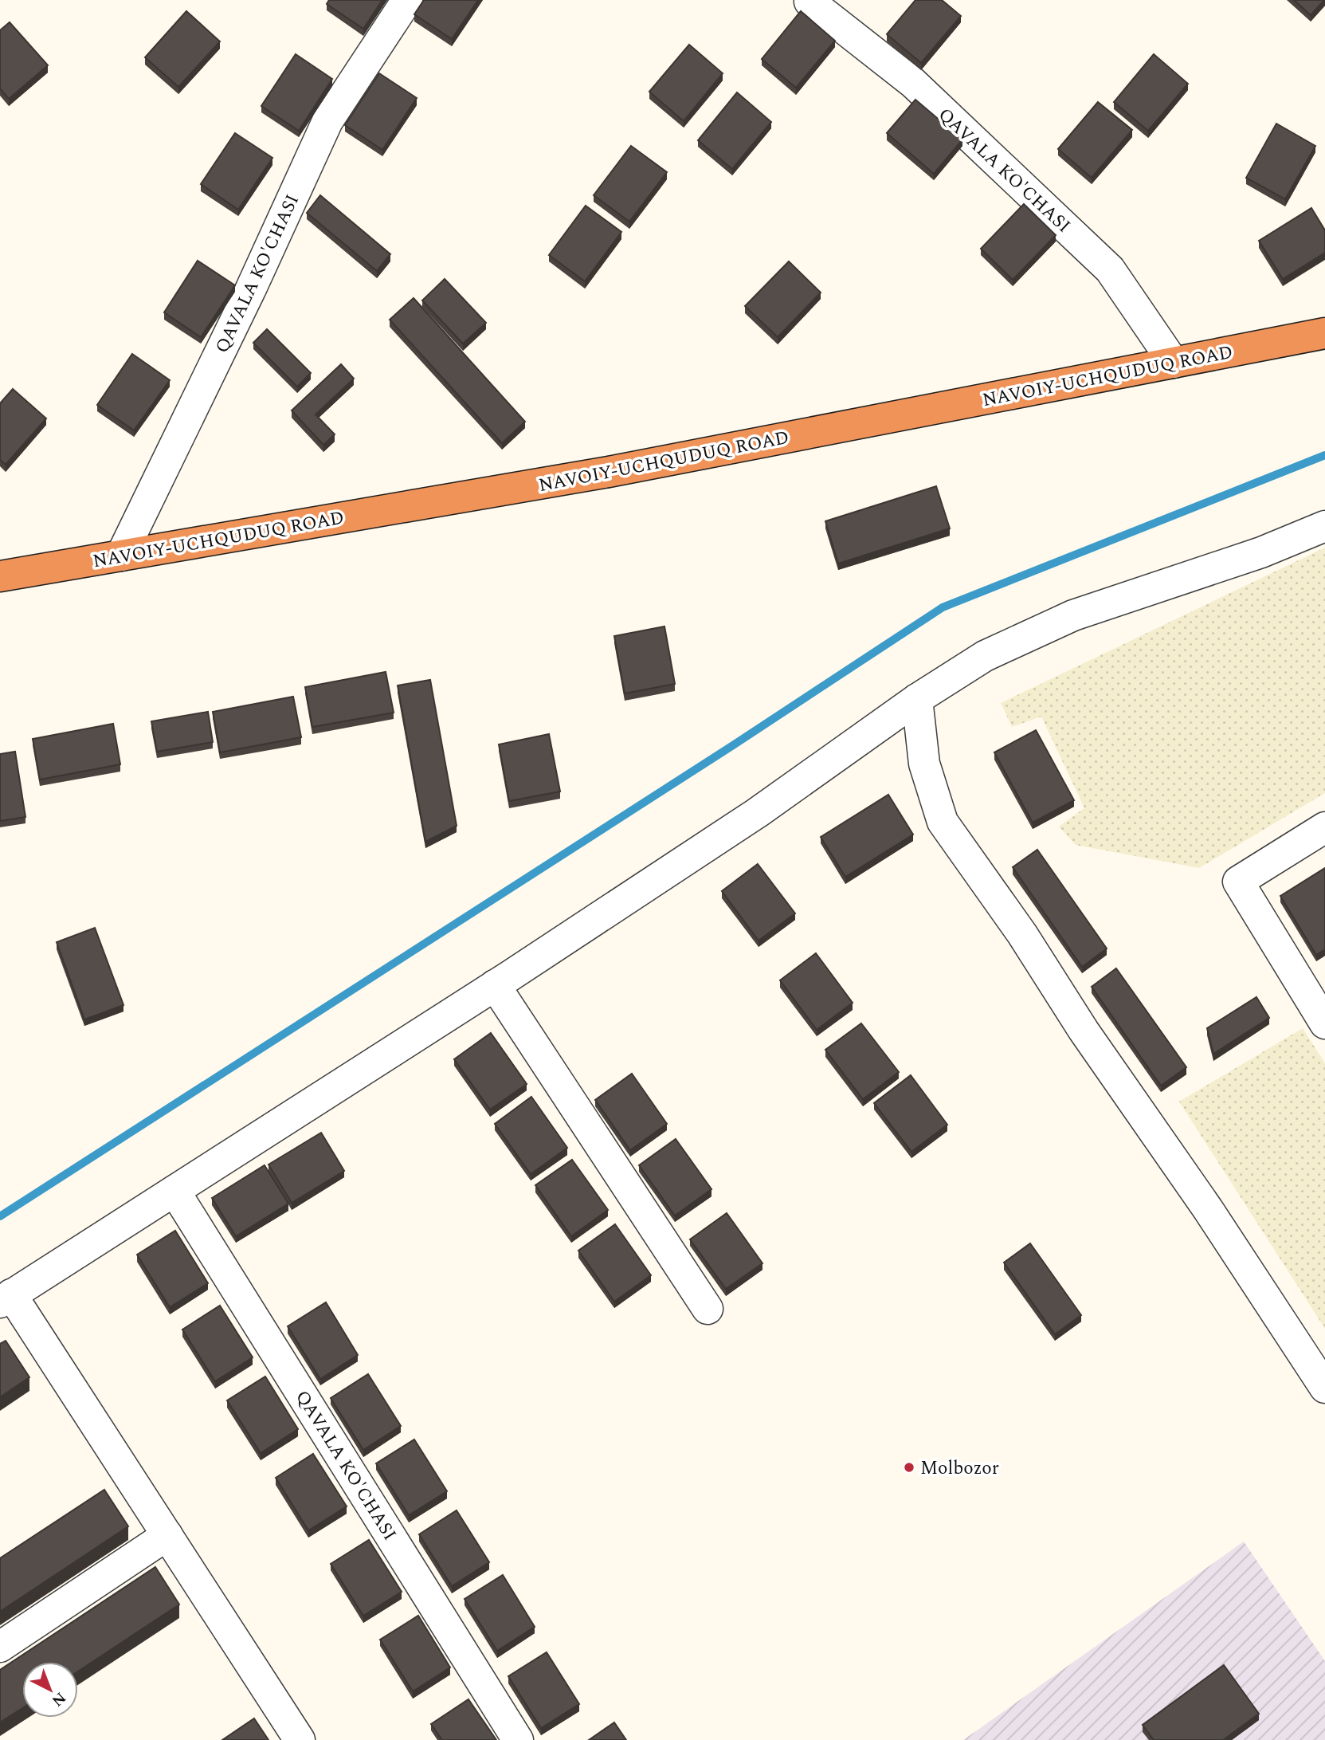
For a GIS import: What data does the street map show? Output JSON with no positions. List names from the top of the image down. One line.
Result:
{"streets":{"highway":["NAVOIY-UCHQUDUQ ROAD"],"street":["QAVALA KO'CHASI"]},"crossings":[["QAVALA KO'CHASI","NAVOIY-UCHQUDUQ ROAD"]],"places":["Molbozor"],"north":"bottom right"}
